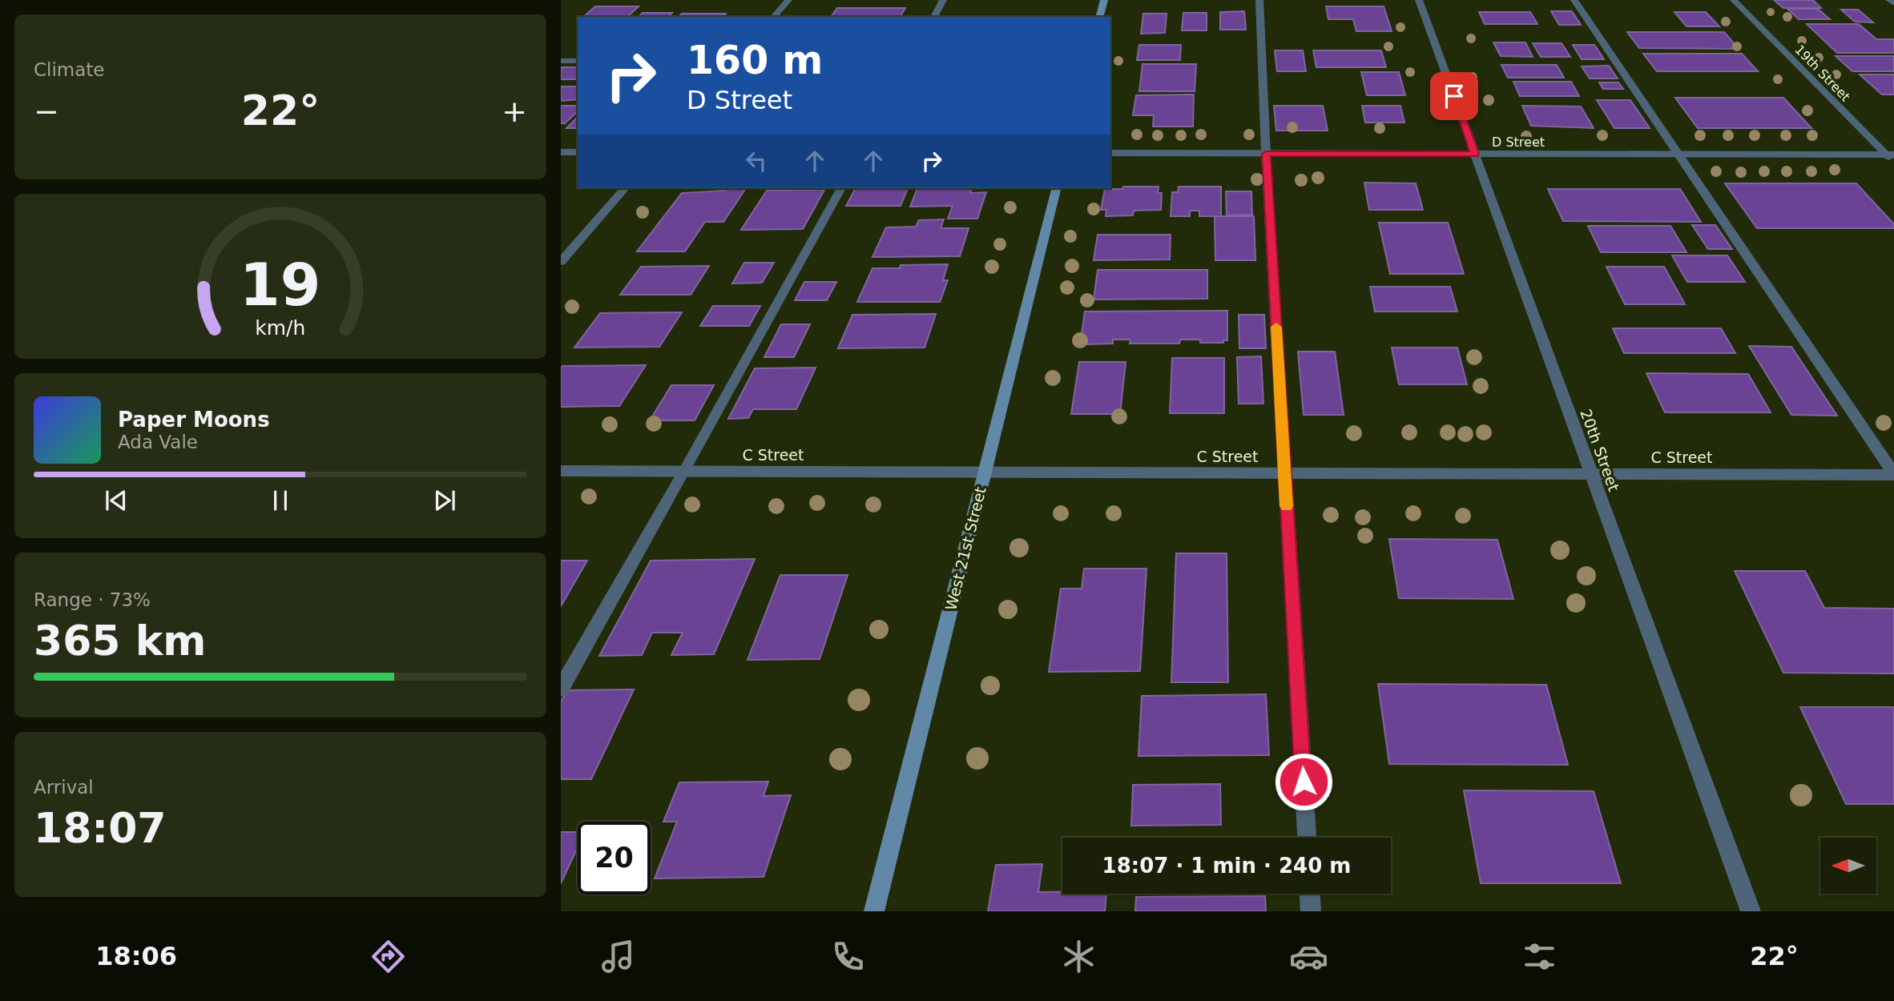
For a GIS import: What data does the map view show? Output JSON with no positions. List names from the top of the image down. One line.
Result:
{"streets":{"street":["19th Street","D Street","20th Street","C Street","West 21st Street"]},"crossings":[["19th Street","D Street"],["D Street","20th Street"],["20th Street","C Street"],["C Street","West 21st Street"]],"north":"left","page":{"tile":["Climate",["Range · 73%","365 km"],["Arrival","18:07"]],"turn":["160 m","D Street"],"heat":["−","22°","+"],"song":["Paper Moons","Ada Vale"],"limit":"20","trip":"18:07 · 1 min · 240 m","tabs":["18:06","22°"],"gauge":["19","km/h"]}}
